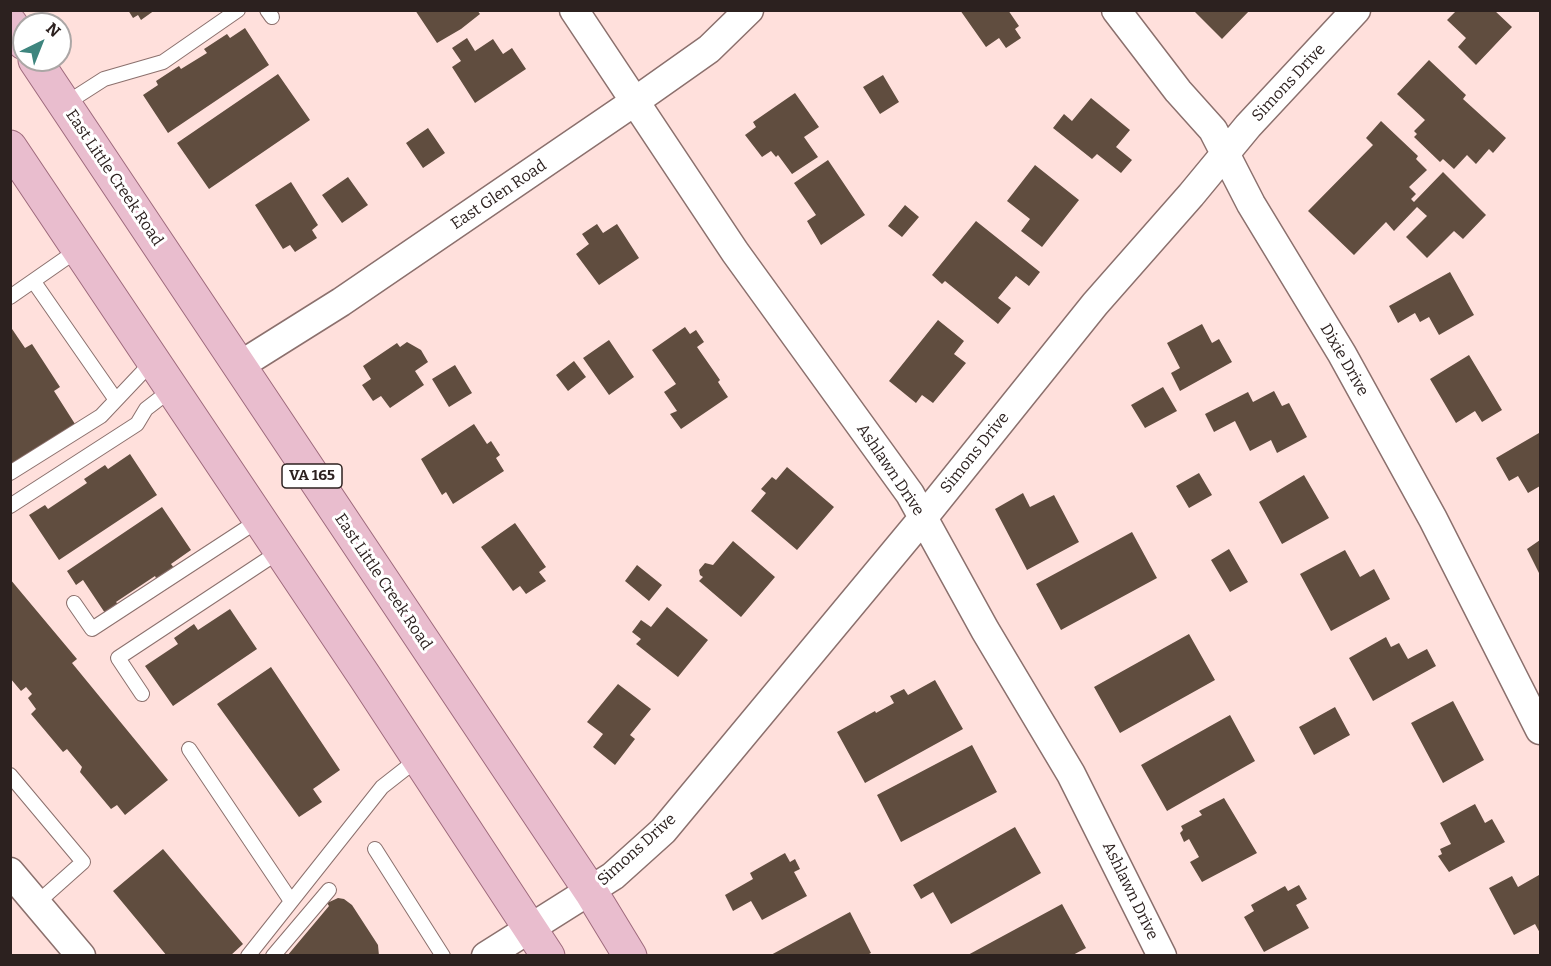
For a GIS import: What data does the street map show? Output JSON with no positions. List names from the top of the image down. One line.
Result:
{"streets":{"main road":["East Little Creek Road","VA 165"],"street":["Simons Drive","East Glen Road","Dixie Drive","Ashlawn Drive"]},"crossings":[["Simons Drive","East Little Creek Road"],["Simons Drive","Dixie Drive"],["Simons Drive","Ashlawn Drive"],["East Little Creek Road","East Glen Road"],["East Glen Road","Ashlawn Drive"]],"north":"top right"}
